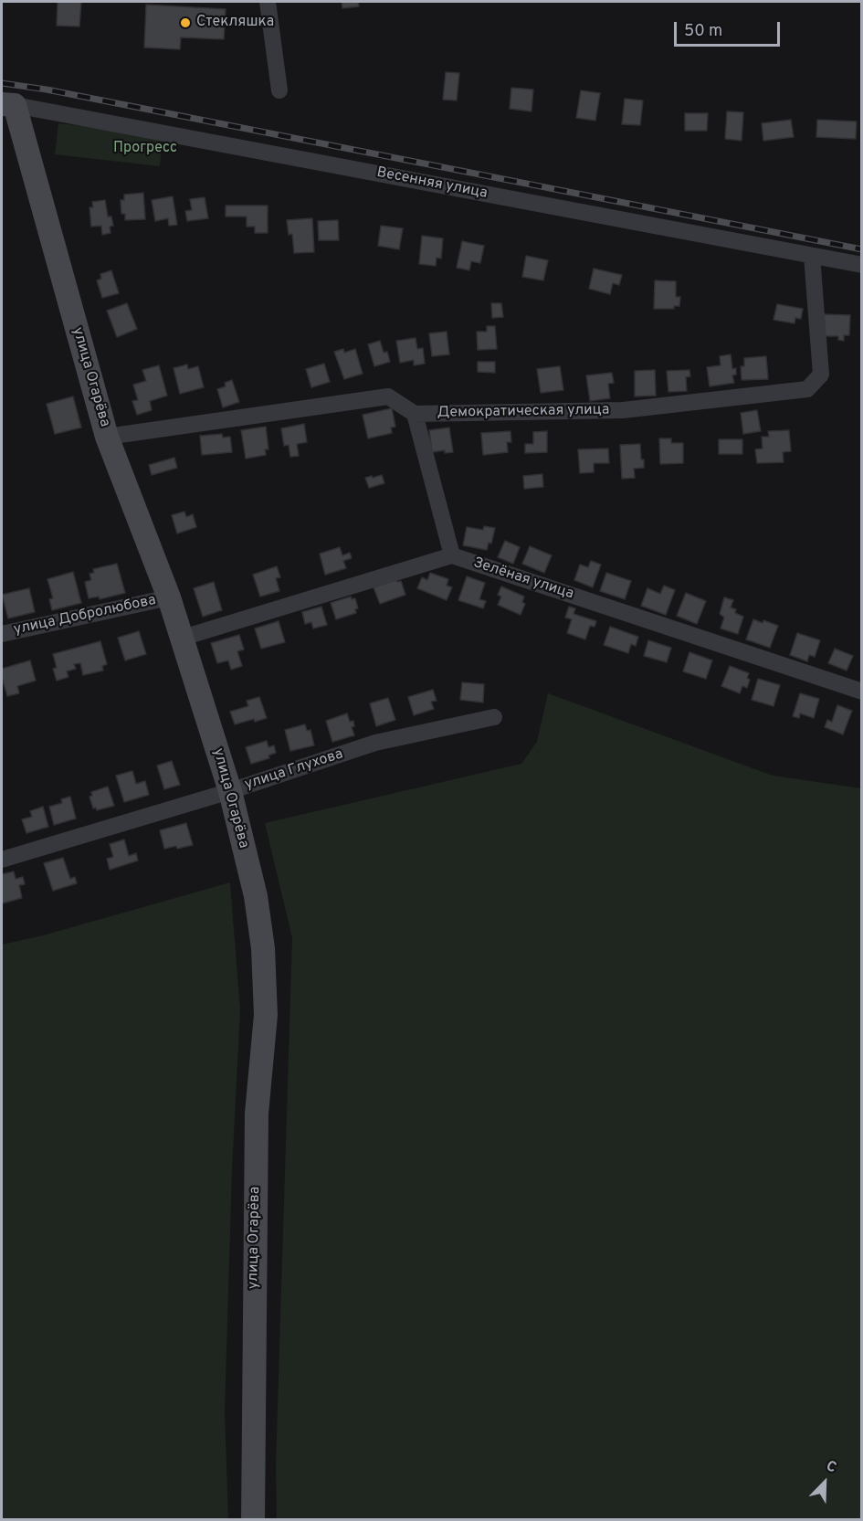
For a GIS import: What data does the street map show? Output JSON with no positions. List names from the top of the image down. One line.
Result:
{"streets":{"main road":["улица Огарёва"],"street":["Весенняя улица","Демократическая улица","Зелёная улица","улица Добролюбова","улица Глухова"]},"crossings":[["Весенняя улица","улица Огарёва"],["Весенняя улица","Демократическая улица"],["улица Огарёва","Демократическая улица"],["улица Огарёва","улица Добролюбова"],["улица Огарёва","улица Глухова"]],"parks":["Прогресс"],"places":["Стекляшка"],"scale_bar":"50 m","north":"top right"}
